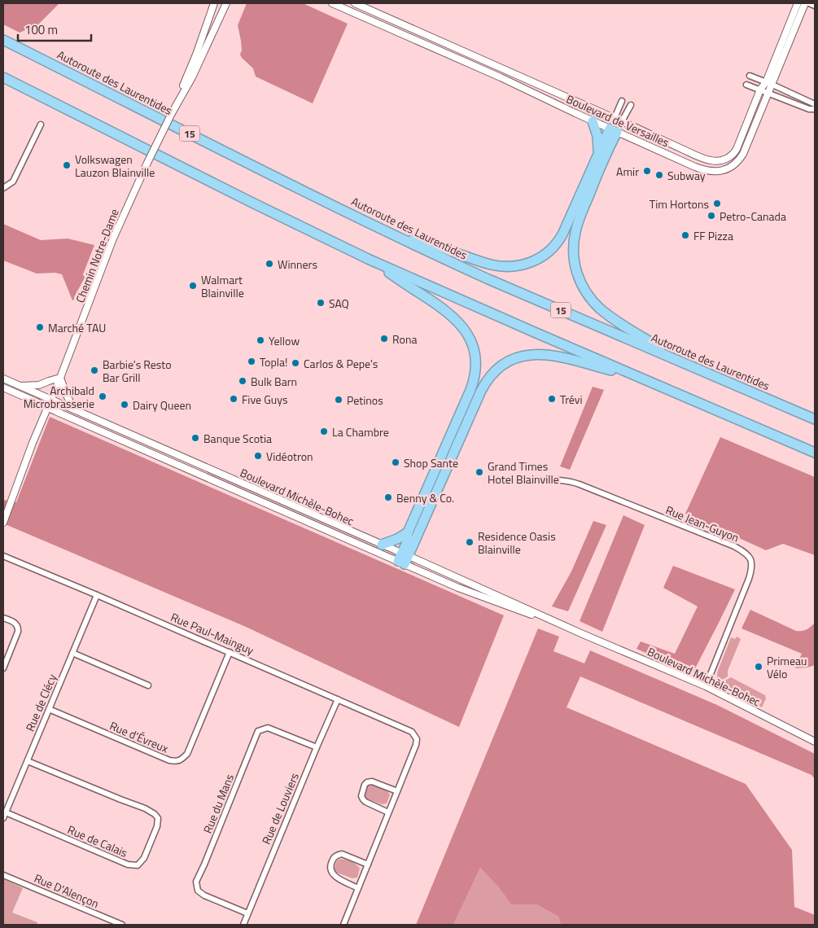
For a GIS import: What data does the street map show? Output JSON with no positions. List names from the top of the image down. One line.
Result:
{"streets":{"highway":["Autoroute des Laurentides","15"],"street":["Boulevard de Versailles","Chemin Notre-Dame","Boulevard Michèle-Bohec","Rue Jean-Guyon","Rue Paul-Mainguy","Rue de Clécy","Rue d'Évreux","Rue du Mans","Rue de Louviers","Rue de Calais","Rue D'Alençon"]},"crossings":[["Chemin Notre-Dame","Boulevard Michèle-Bohec"],["Boulevard Michèle-Bohec","Rue Jean-Guyon"],["Rue Paul-Mainguy","Rue de Clécy"],["Rue Paul-Mainguy","Rue d'Évreux"],["Rue Paul-Mainguy","Rue de Louviers"],["Rue de Clécy","Rue d'Évreux"],["Rue de Clécy","Rue de Calais"],["Rue du Mans","Rue de Louviers"]],"places":["Volkswagen Lauzon Blainville","Amir","Subway","Tim Hortons","Petro-Canada","FF Pizza","Winners","Walmart Blainville","SAQ","Marché TAU","Rona","Yellow","Topla!","Carlos & Pepe's","Barbie's Resto Bar Grill","Bulk Barn","Archibald Microbrasserie","Five Guys","Trévi","Petinos","Dairy Queen","La Chambre","Banque Scotia","Vidéotron","Shop Sante","Grand Times Hotel Blainville","Benny & Co.","Residence Oasis Blainville","Primeau Vélo"],"scale_bar":"100 m"}
